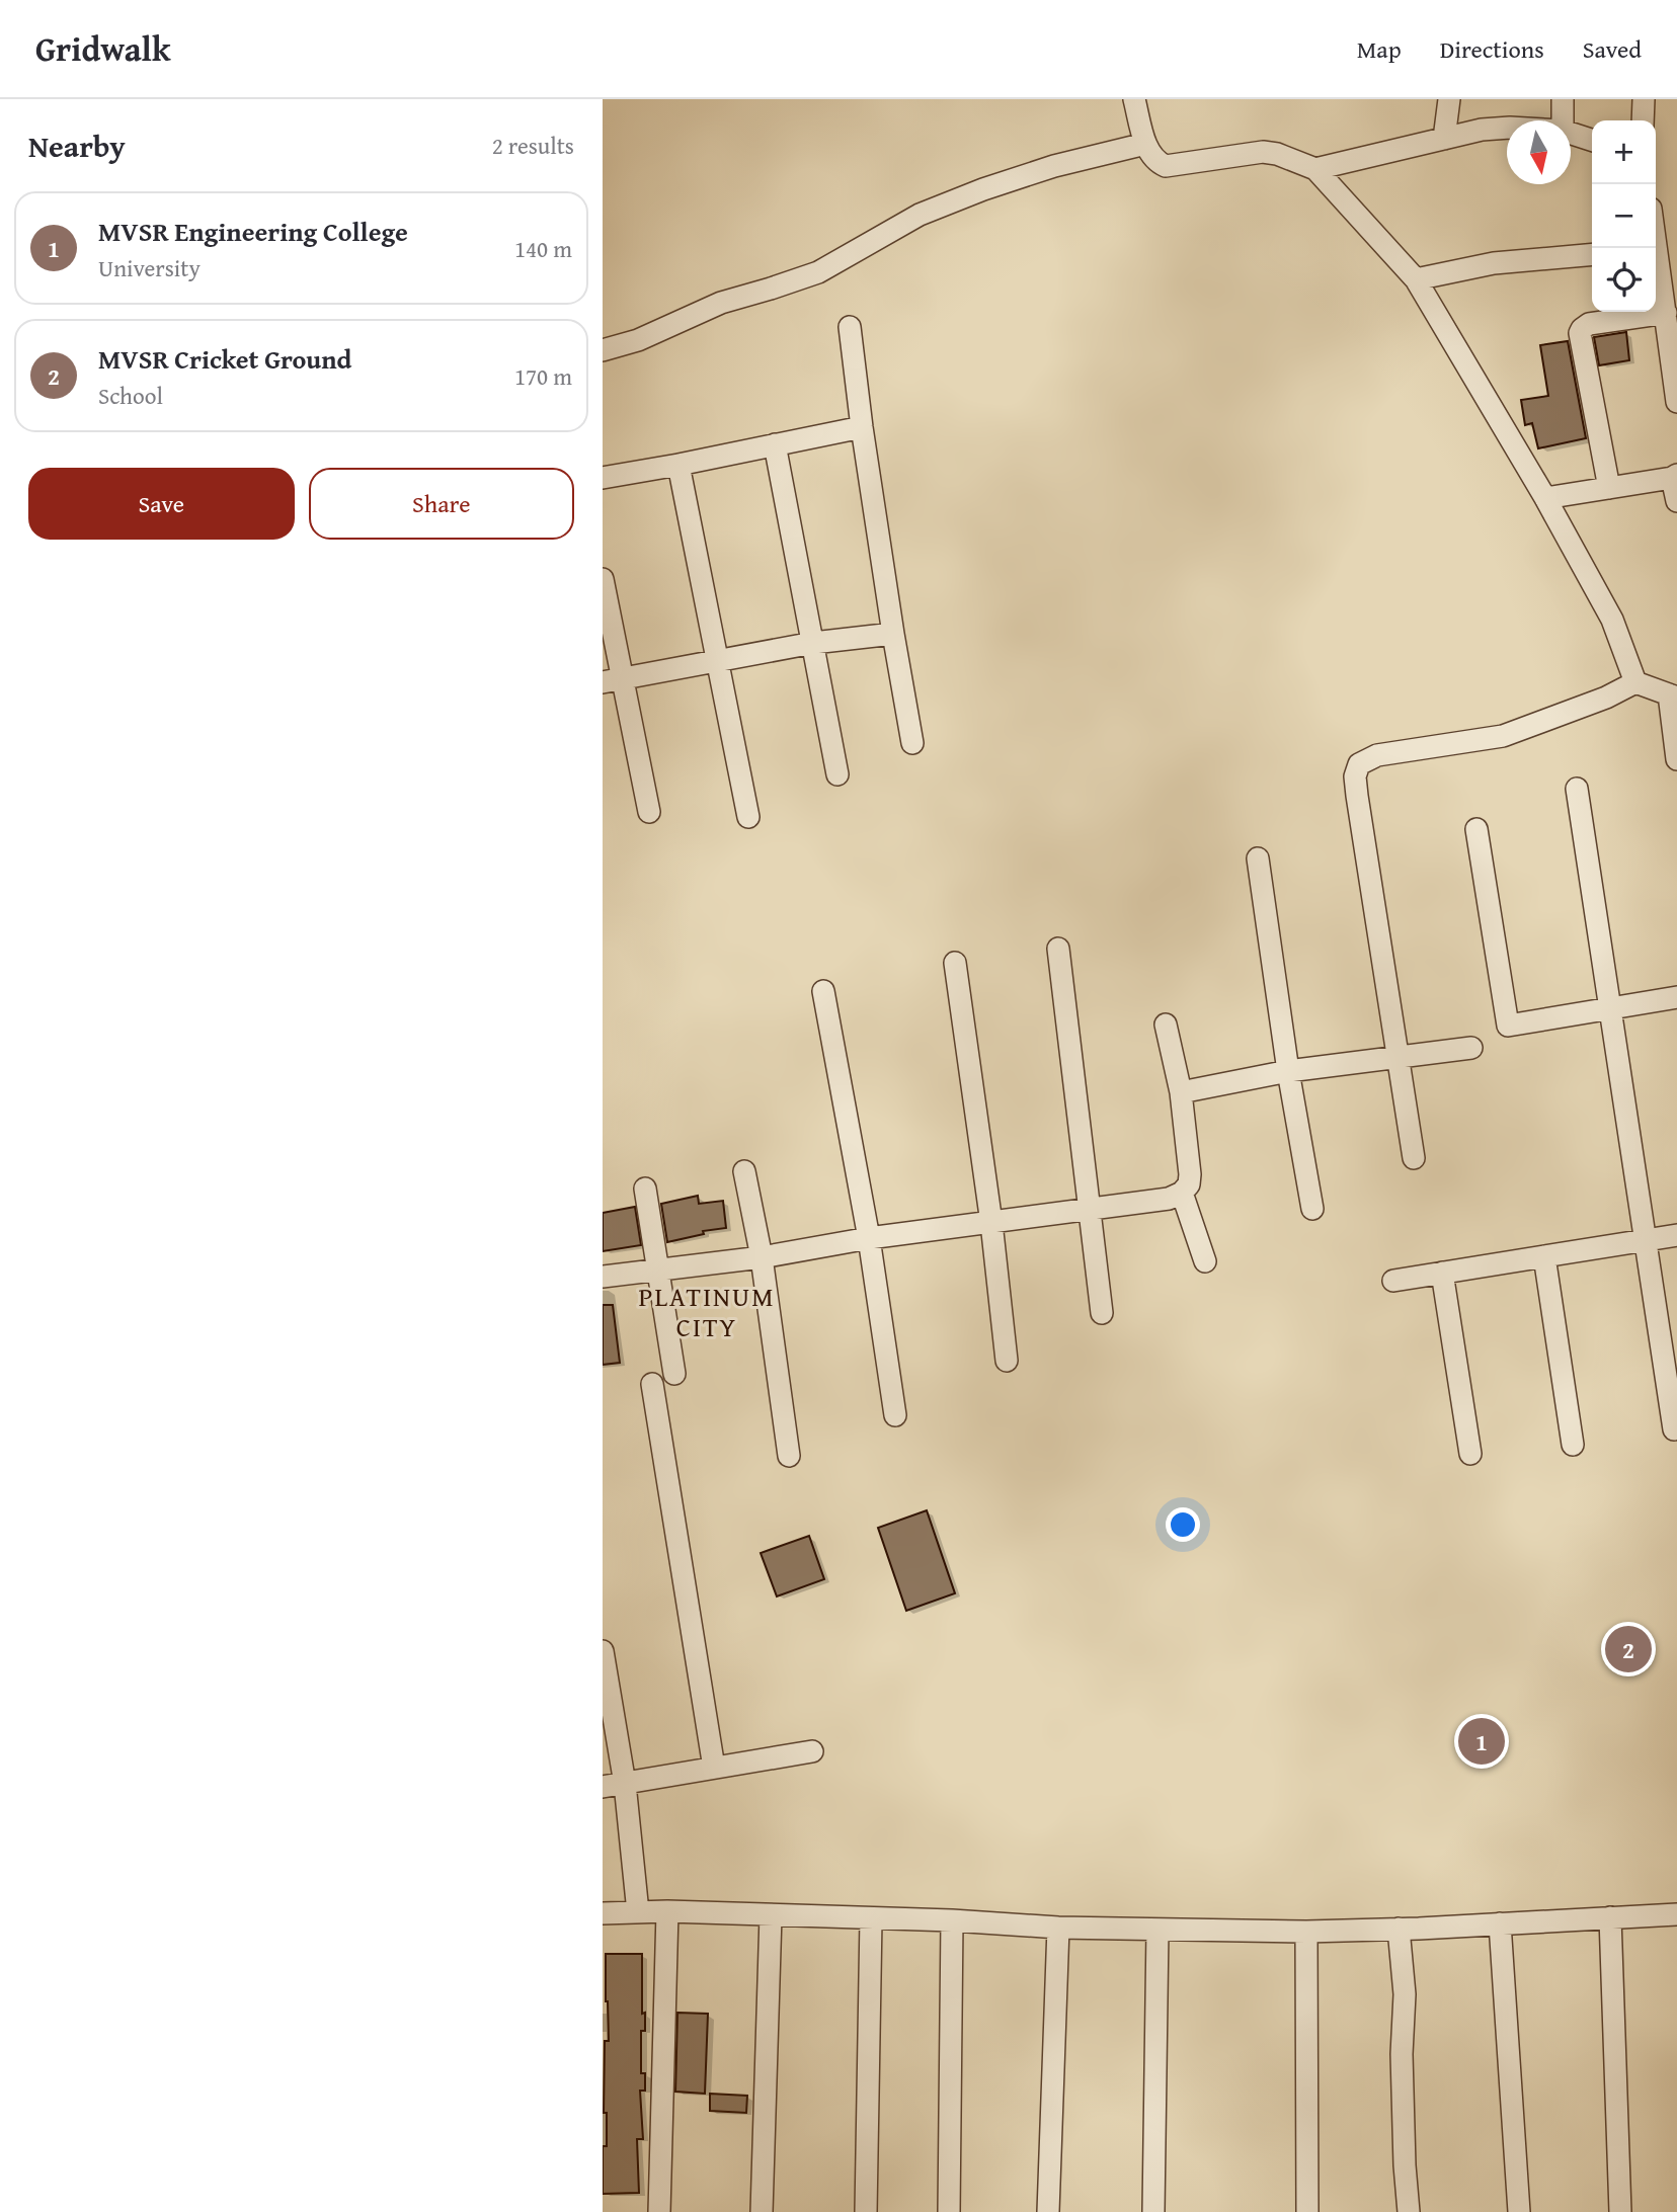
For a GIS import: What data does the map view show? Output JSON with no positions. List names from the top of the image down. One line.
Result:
{"districts":["PLATINUM CITY"],"north":"bottom","page":{"header":"Gridwalk","nav":["Map","Directions","Saved"],"heading":["Nearby","2 results"],"map_buttons":["+","−"],"list":[{"mark":"1","name":"MVSR Engineering College","note":"University","value":"140 m"},{"mark":"2","name":"MVSR Cricket Ground","note":"School","value":"170 m"}],"buttons":["Save","Share"],"pins":["2","1"]}}
